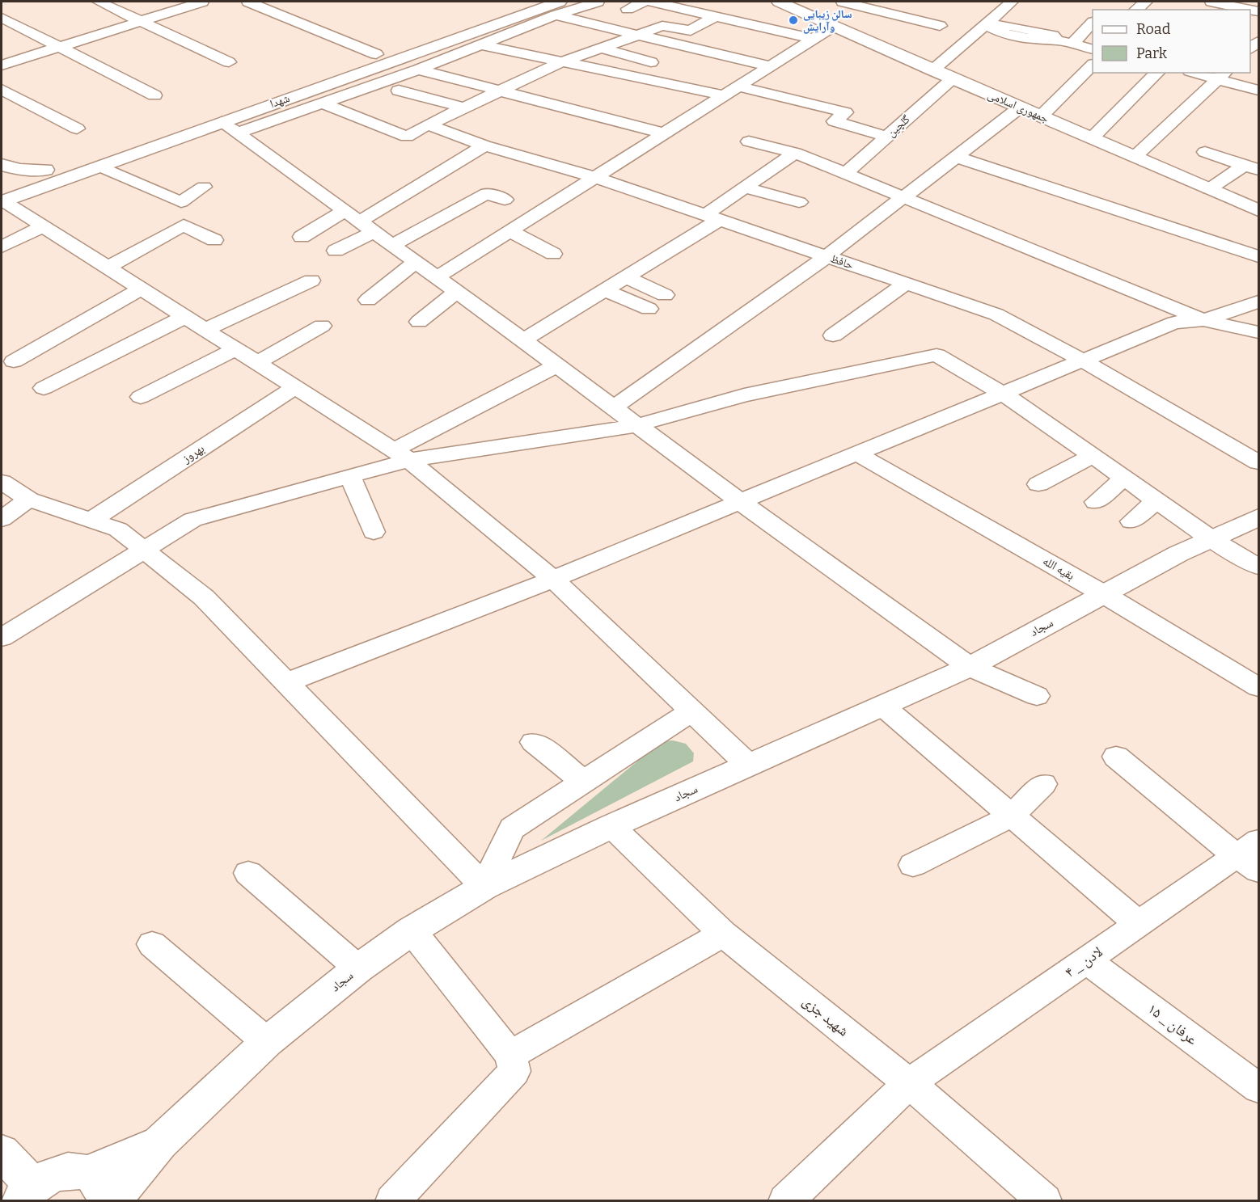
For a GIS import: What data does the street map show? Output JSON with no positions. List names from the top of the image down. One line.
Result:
{"streets":{"street":["شهدا","جمهوری اسلامی","گلچین","حافظ","بهروز","بقیه الله","سجاد","لادن _ ۴","شهید جزی","عرفان _ ۱۵"]},"crossings":[["جمهوری اسلامی","گلچین"],["بقیه الله","سجاد"],["سجاد","شهید جزی"],["لادن _ ۴","شهید جزی"],["لادن _ ۴","عرفان _ ۱۵"]],"places":["سالن زیبایی وآرایش"],"legend":["Road","Park"]}
